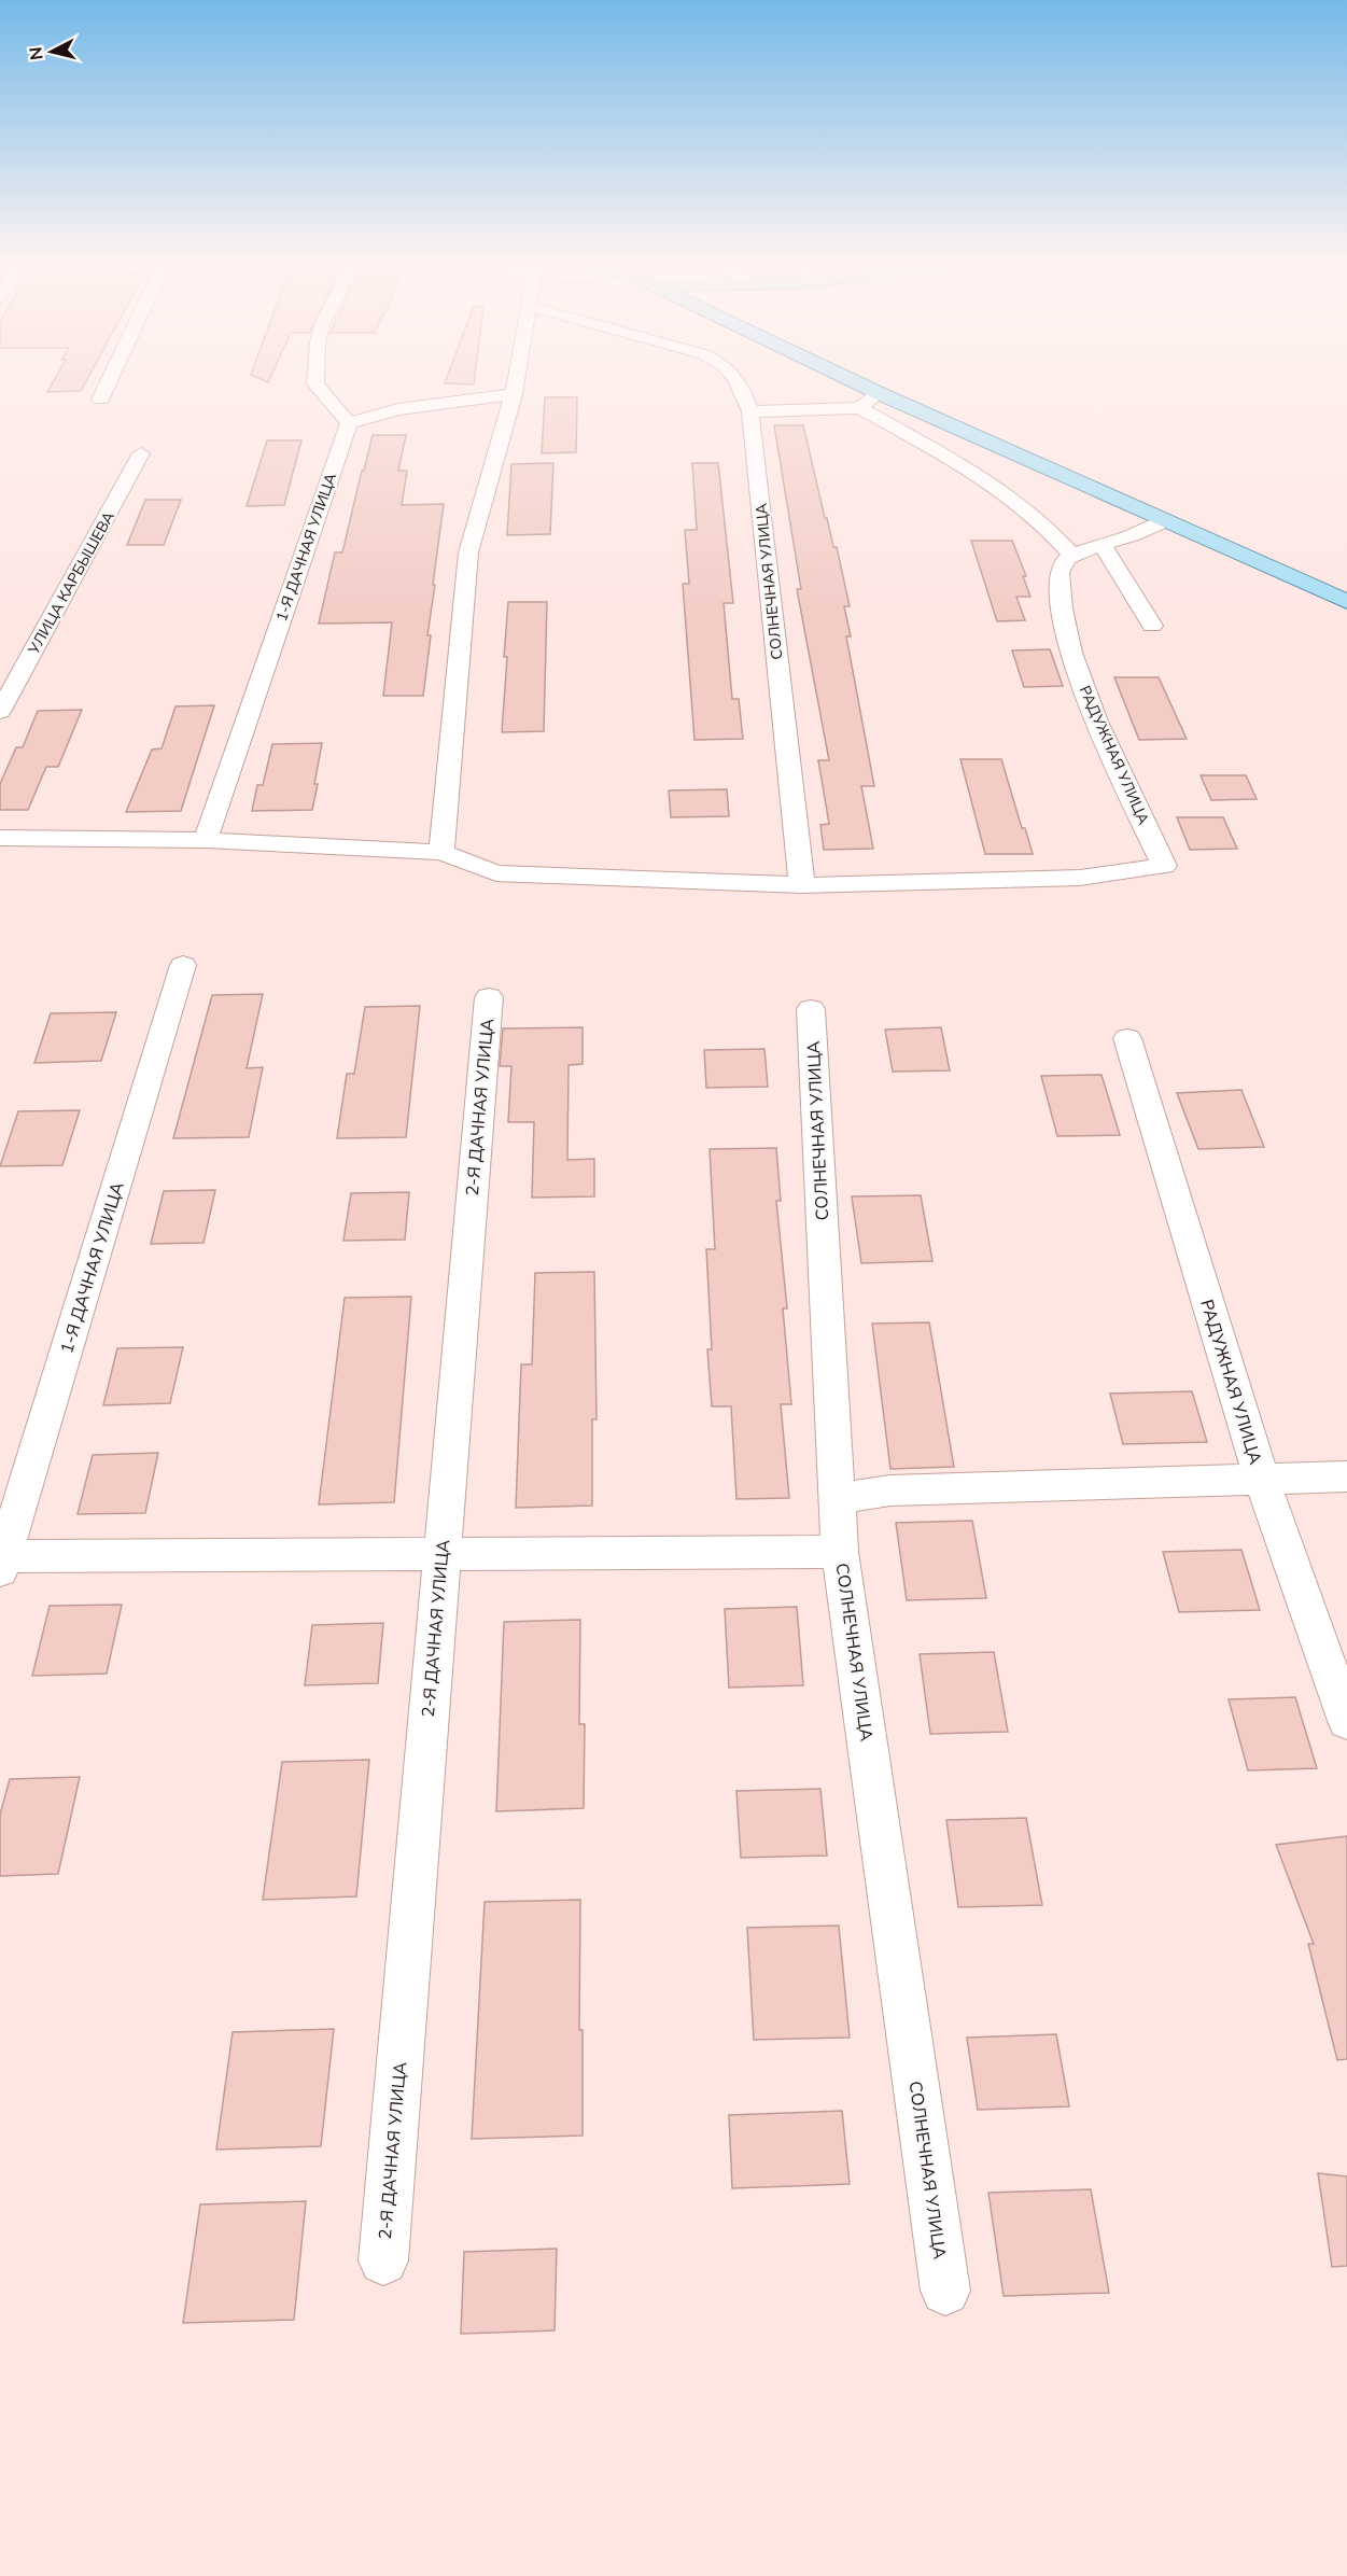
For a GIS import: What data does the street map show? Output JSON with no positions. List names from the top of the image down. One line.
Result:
{"streets":{"street":["1-Я ДАЧНАЯ УЛИЦА","СОЛНЕЧНАЯ УЛИЦА","УЛИЦА КАРБЫШЕВА","РАДУЖНАЯ УЛИЦА","2-Я ДАЧНАЯ УЛИЦА"]},"crossings":[["СОЛНЕЧНАЯ УЛИЦА","РАДУЖНАЯ УЛИЦА"]],"north":"left"}
